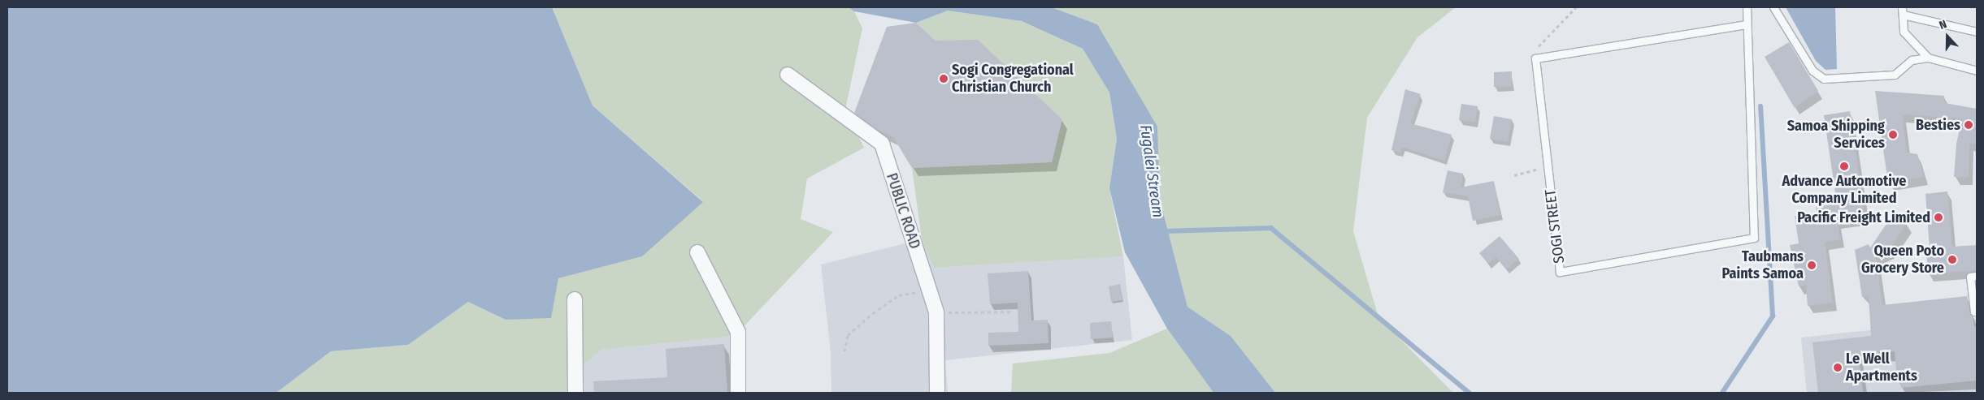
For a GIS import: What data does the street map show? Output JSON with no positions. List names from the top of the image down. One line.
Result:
{"streets":{"street":["PUBLIC ROAD"],"lane":["SOGI STREET"]},"water":["Fugalei Stream"],"places":["Sogi Congregational Christian Church","Besties","Samoa Shipping Services","Advance Automotive Company Limited","Pacific Freight Limited","Queen Poto Grocery Store","Taubmans Paints Samoa","Le Well Apartments"],"north":"top"}
